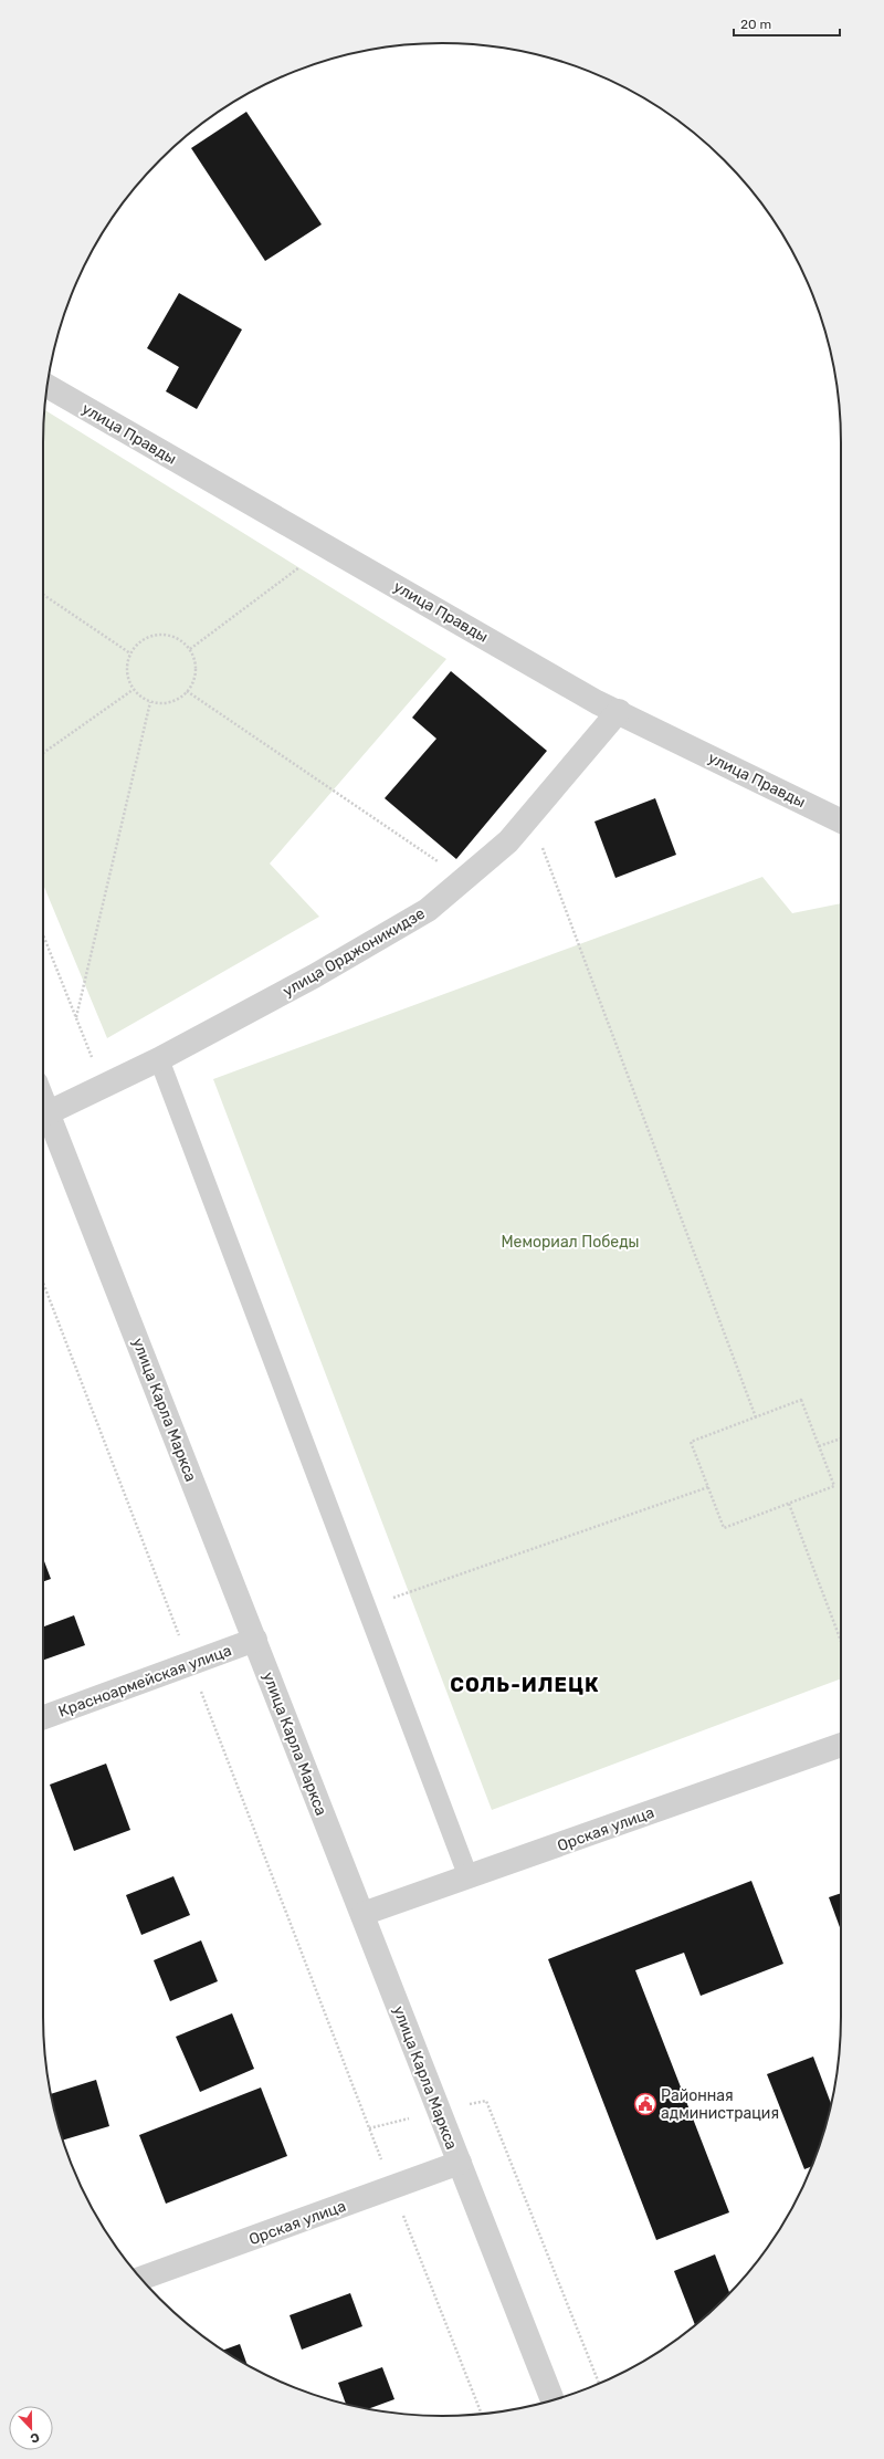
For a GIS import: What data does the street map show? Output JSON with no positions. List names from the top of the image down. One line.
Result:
{"streets":{"street":["улица Правды","улица Орджоникидзе","улица Карла Маркса","Красноармейская улица","Орская улица"]},"crossings":[["улица Правды","улица Орджоникидзе"],["улица Карла Маркса","Красноармейская улица"],["улица Карла Маркса","Орская улица"]],"districts":["СОЛЬ-ИЛЕЦК"],"parks":["Мемориал Победы"],"places":{"public building":["Районная администрация"]},"scale_bar":"20 m","north":"bottom"}
